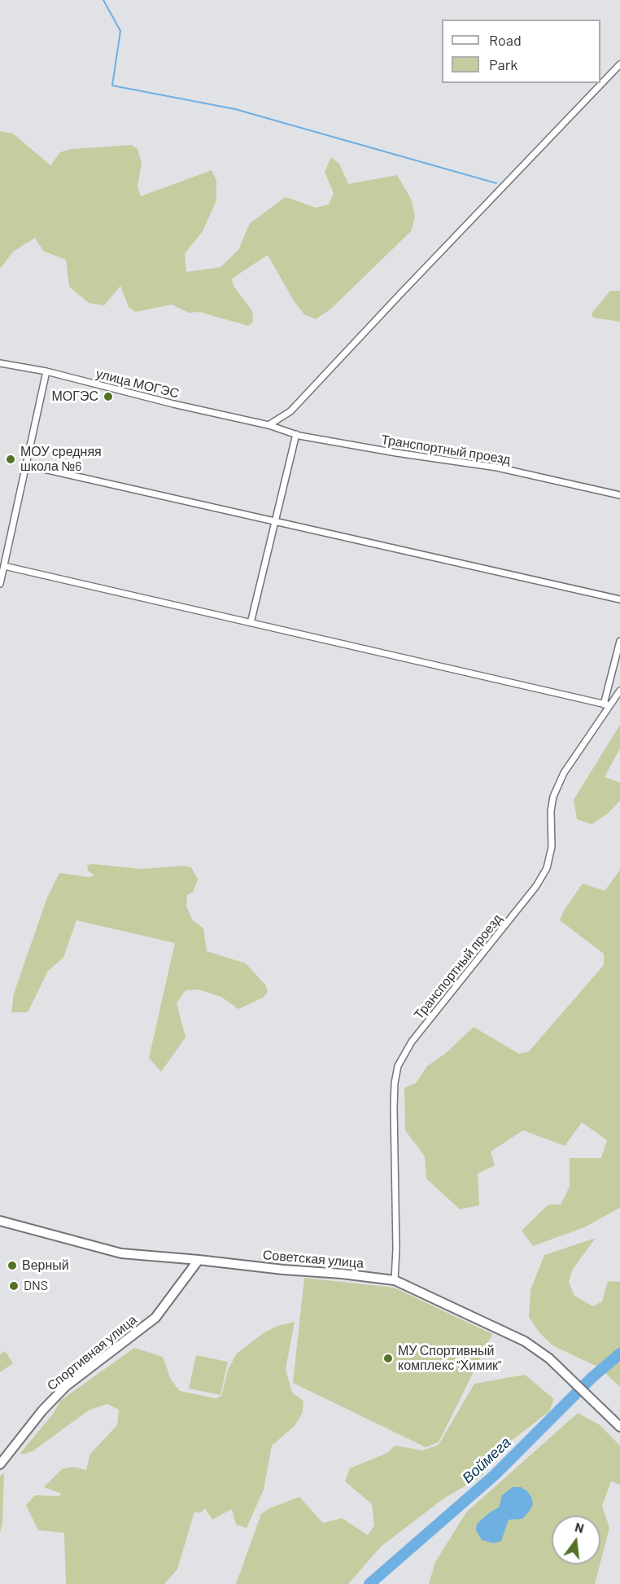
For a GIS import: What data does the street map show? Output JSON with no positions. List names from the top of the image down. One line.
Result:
{"streets":{"street":["улица МОГЭС","Транспортный проезд","Советская улица","Спортивная улица"]},"crossings":[["улица МОГЭС","Транспортный проезд"],["Транспортный проезд","Советская улица"],["Советская улица","Спортивная улица"]],"water":["Воймега"],"places":["МОГЭС","МОУ средняя школа №6","Верный","DNS","МУ Спортивный комплекс \"Химик\""],"legend":["Road","Park"],"north":"top"}
